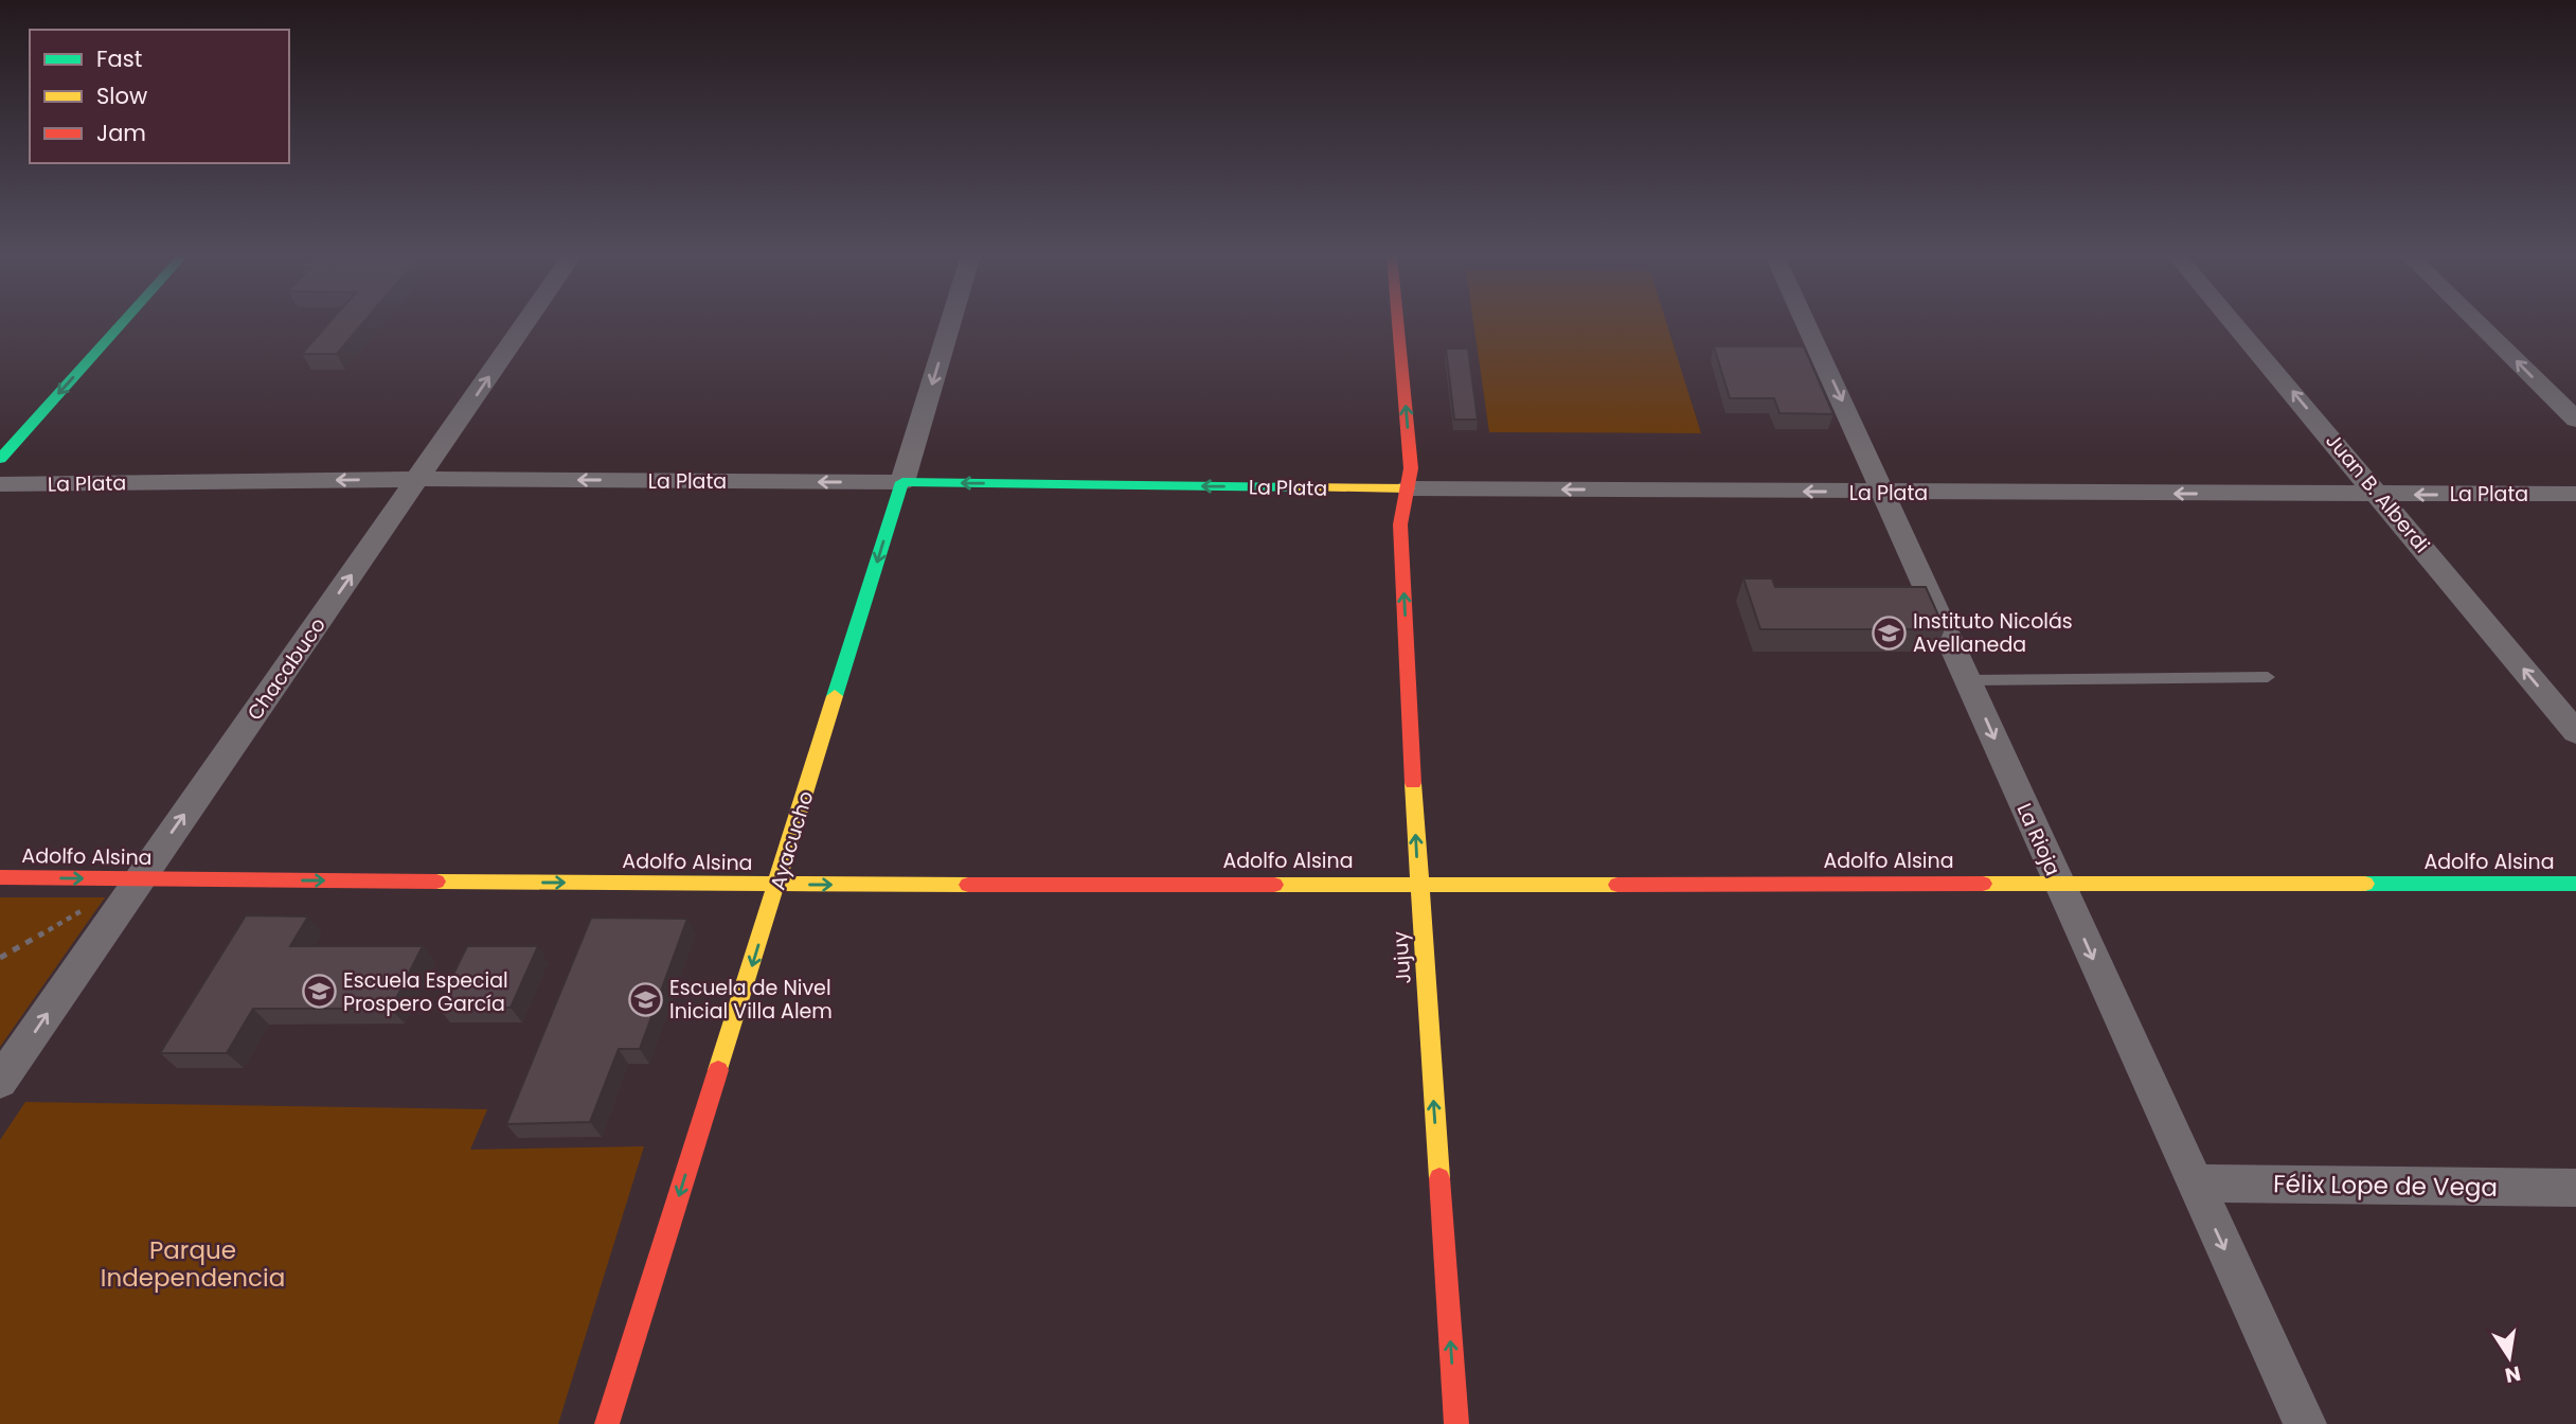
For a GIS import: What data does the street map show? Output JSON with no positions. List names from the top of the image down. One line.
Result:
{"streets":{"main road":["La Plata","Ayacucho","Adolfo Alsina","Jujuy"],"street":["Juan B. Alberdi","Chacabuco","La Rioja","Félix Lope de Vega"]},"crossings":[["La Plata","Juan B. Alberdi"],["La Plata","Chacabuco"],["La Plata","La Rioja"],["La Plata","Ayacucho"],["La Plata","Jujuy"],["Chacabuco","Adolfo Alsina"],["La Rioja","Adolfo Alsina"],["La Rioja","Félix Lope de Vega"],["Ayacucho","Adolfo Alsina"],["Adolfo Alsina","Jujuy"]],"one_way":["La Plata","Juan B. Alberdi","Chacabuco","La Rioja","Ayacucho","Adolfo Alsina","Jujuy"],"parks":["Parque Independencia"],"places":{"school or university":["Instituto Nicolás Avellaneda","Escuela Especial Prospero García","Escuela de Nivel Inicial Villa Alem"]},"legend":["Fast","Slow","Jam"],"north":"bottom"}
